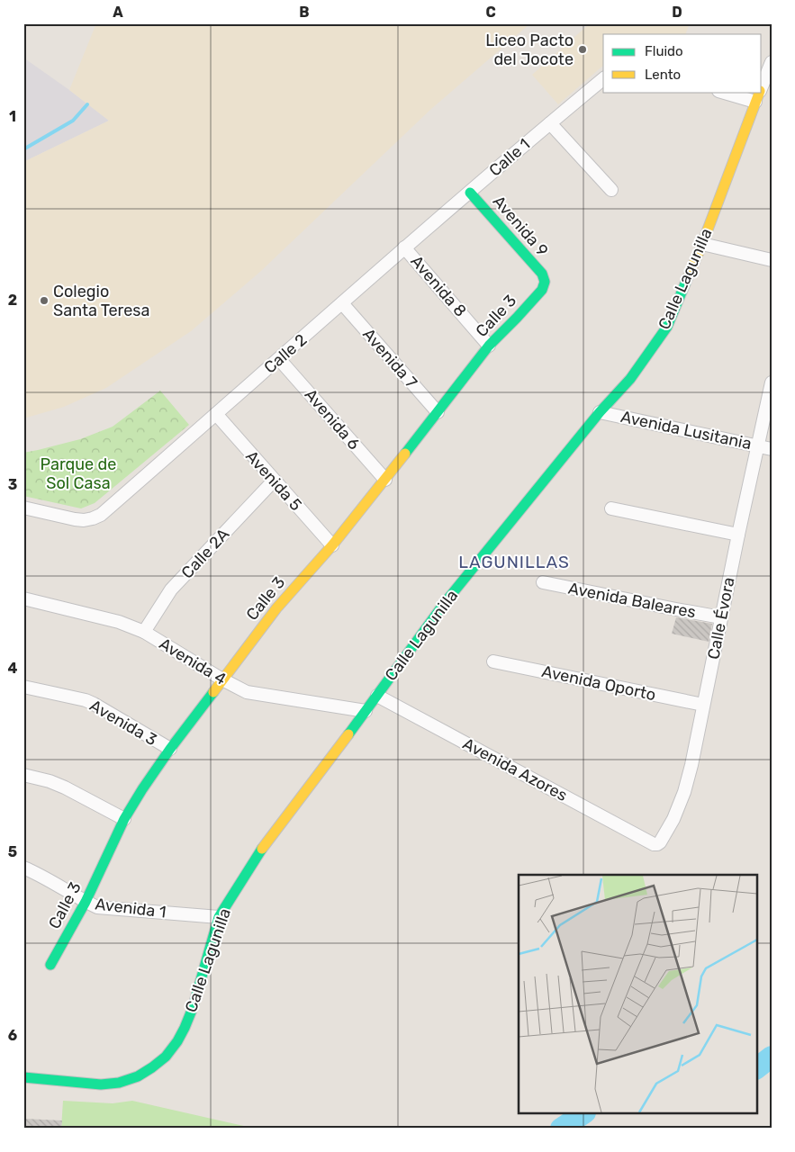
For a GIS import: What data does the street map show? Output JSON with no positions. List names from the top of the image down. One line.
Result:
{"streets":{"street":["Calle 1","Avenida 9","Calle Lagunilla","Avenida 8","Calle 3","Calle 2","Avenida 7","Avenida 6","Avenida Lusitania","Avenida 5","Calle 2A","Avenida Baleares","Calle Évora","Avenida 4","Avenida Oporto","Avenida 3","Avenida Azores","Avenida 1"]},"crossings":[["Calle 1","Avenida 9"],["Calle 1","Calle 2"],["Avenida 9","Calle 3"],["Avenida 9","Calle 2"],["Calle Lagunilla","Avenida Lusitania"],["Calle Lagunilla","Avenida 4"],["Calle Lagunilla","Avenida Azores"],["Calle Lagunilla","Avenida 1"],["Avenida 8","Calle 3"],["Avenida 8","Calle 2"],["Calle 3","Avenida 7"],["Calle 3","Avenida 6"],["Calle 3","Avenida 5"],["Calle 3","Avenida 4"],["Calle 3","Avenida 3"],["Calle 3","Avenida 1"],["Calle 2","Avenida 7"],["Calle 2","Avenida 6"],["Calle 2","Avenida 5"],["Avenida Lusitania","Calle Évora"],["Avenida 5","Calle 2A"],["Calle 2A","Avenida 4"],["Avenida Baleares","Calle Évora"],["Calle Évora","Avenida Oporto"],["Calle Évora","Avenida Azores"]],"districts":["LAGUNILLAS"],"parks":["Parque de Sol Casa"],"places":["Liceo Pacto del Jocote","Colegio Santa Teresa"],"legend":["Fluido","Lento"],"grid":{"columns":["A","B","C","D"],"rows":["1","2","3","4","5","6"]}}
